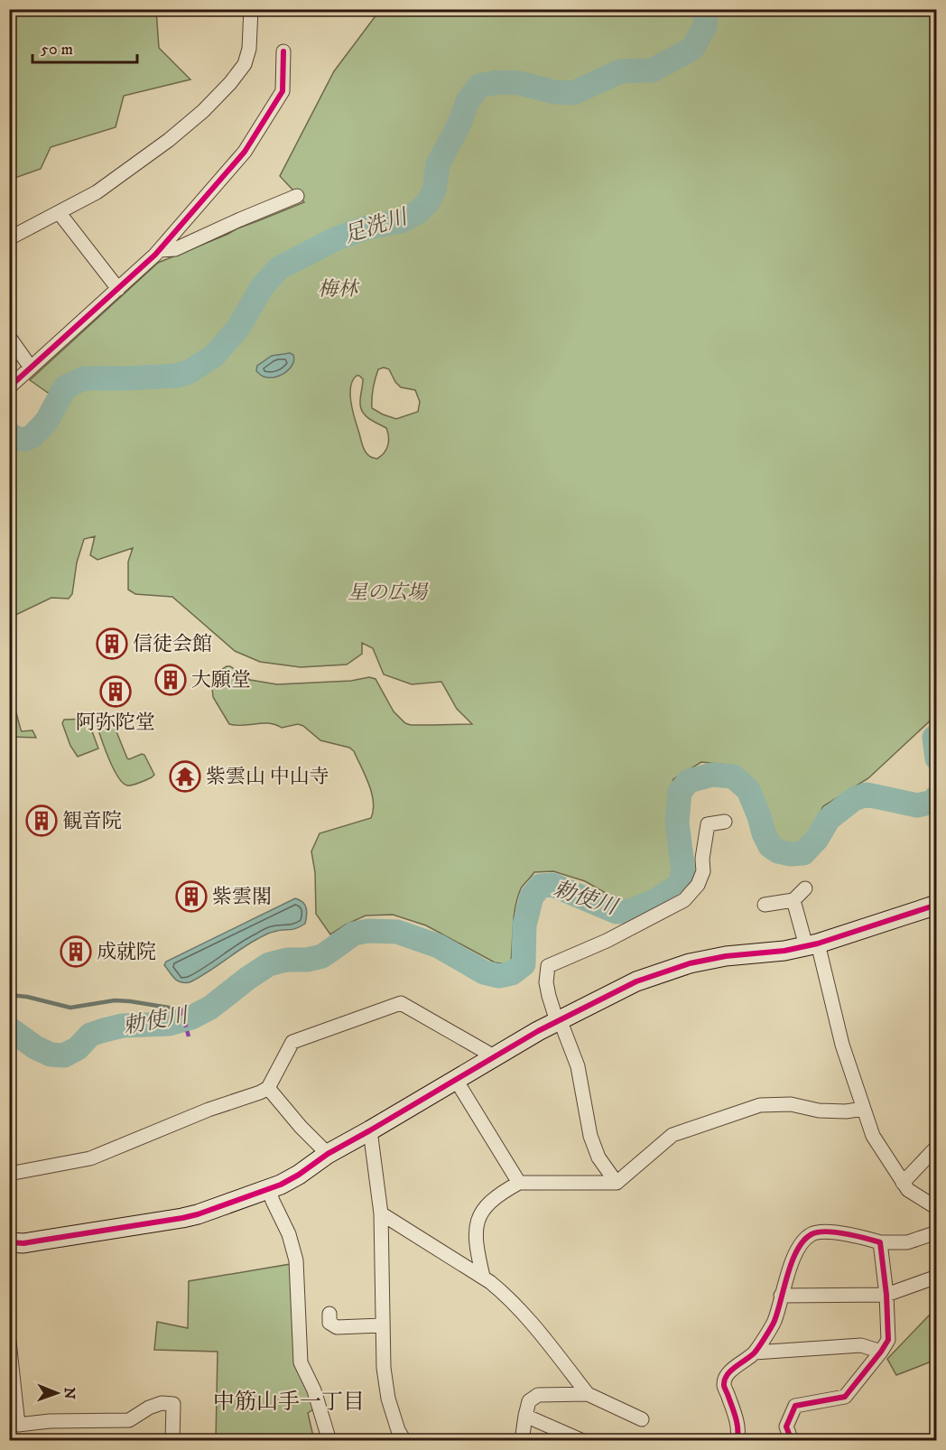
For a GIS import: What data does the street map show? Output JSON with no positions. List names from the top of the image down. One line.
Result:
{"districts":["中筋山手一丁目"],"water":["足洗川","勅使川"],"parks":["梅林","星の広場"],"places":{"building":["信徒会館","大願堂","阿弥陀堂","観音院","紫雲閣","成就院"],"temple":["紫雲山 中山寺"]},"scale_bar":"50 m","north":"right"}
